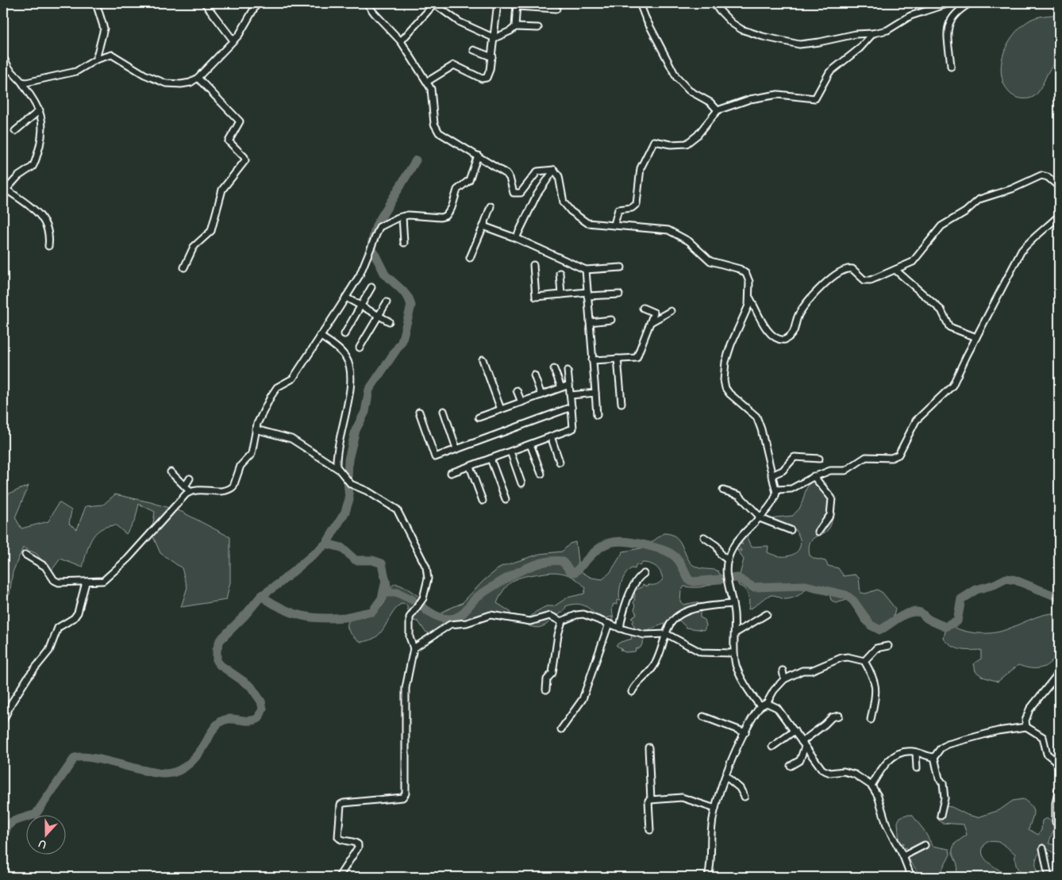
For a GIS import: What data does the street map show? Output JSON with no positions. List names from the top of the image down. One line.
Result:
{"north":"bottom"}
